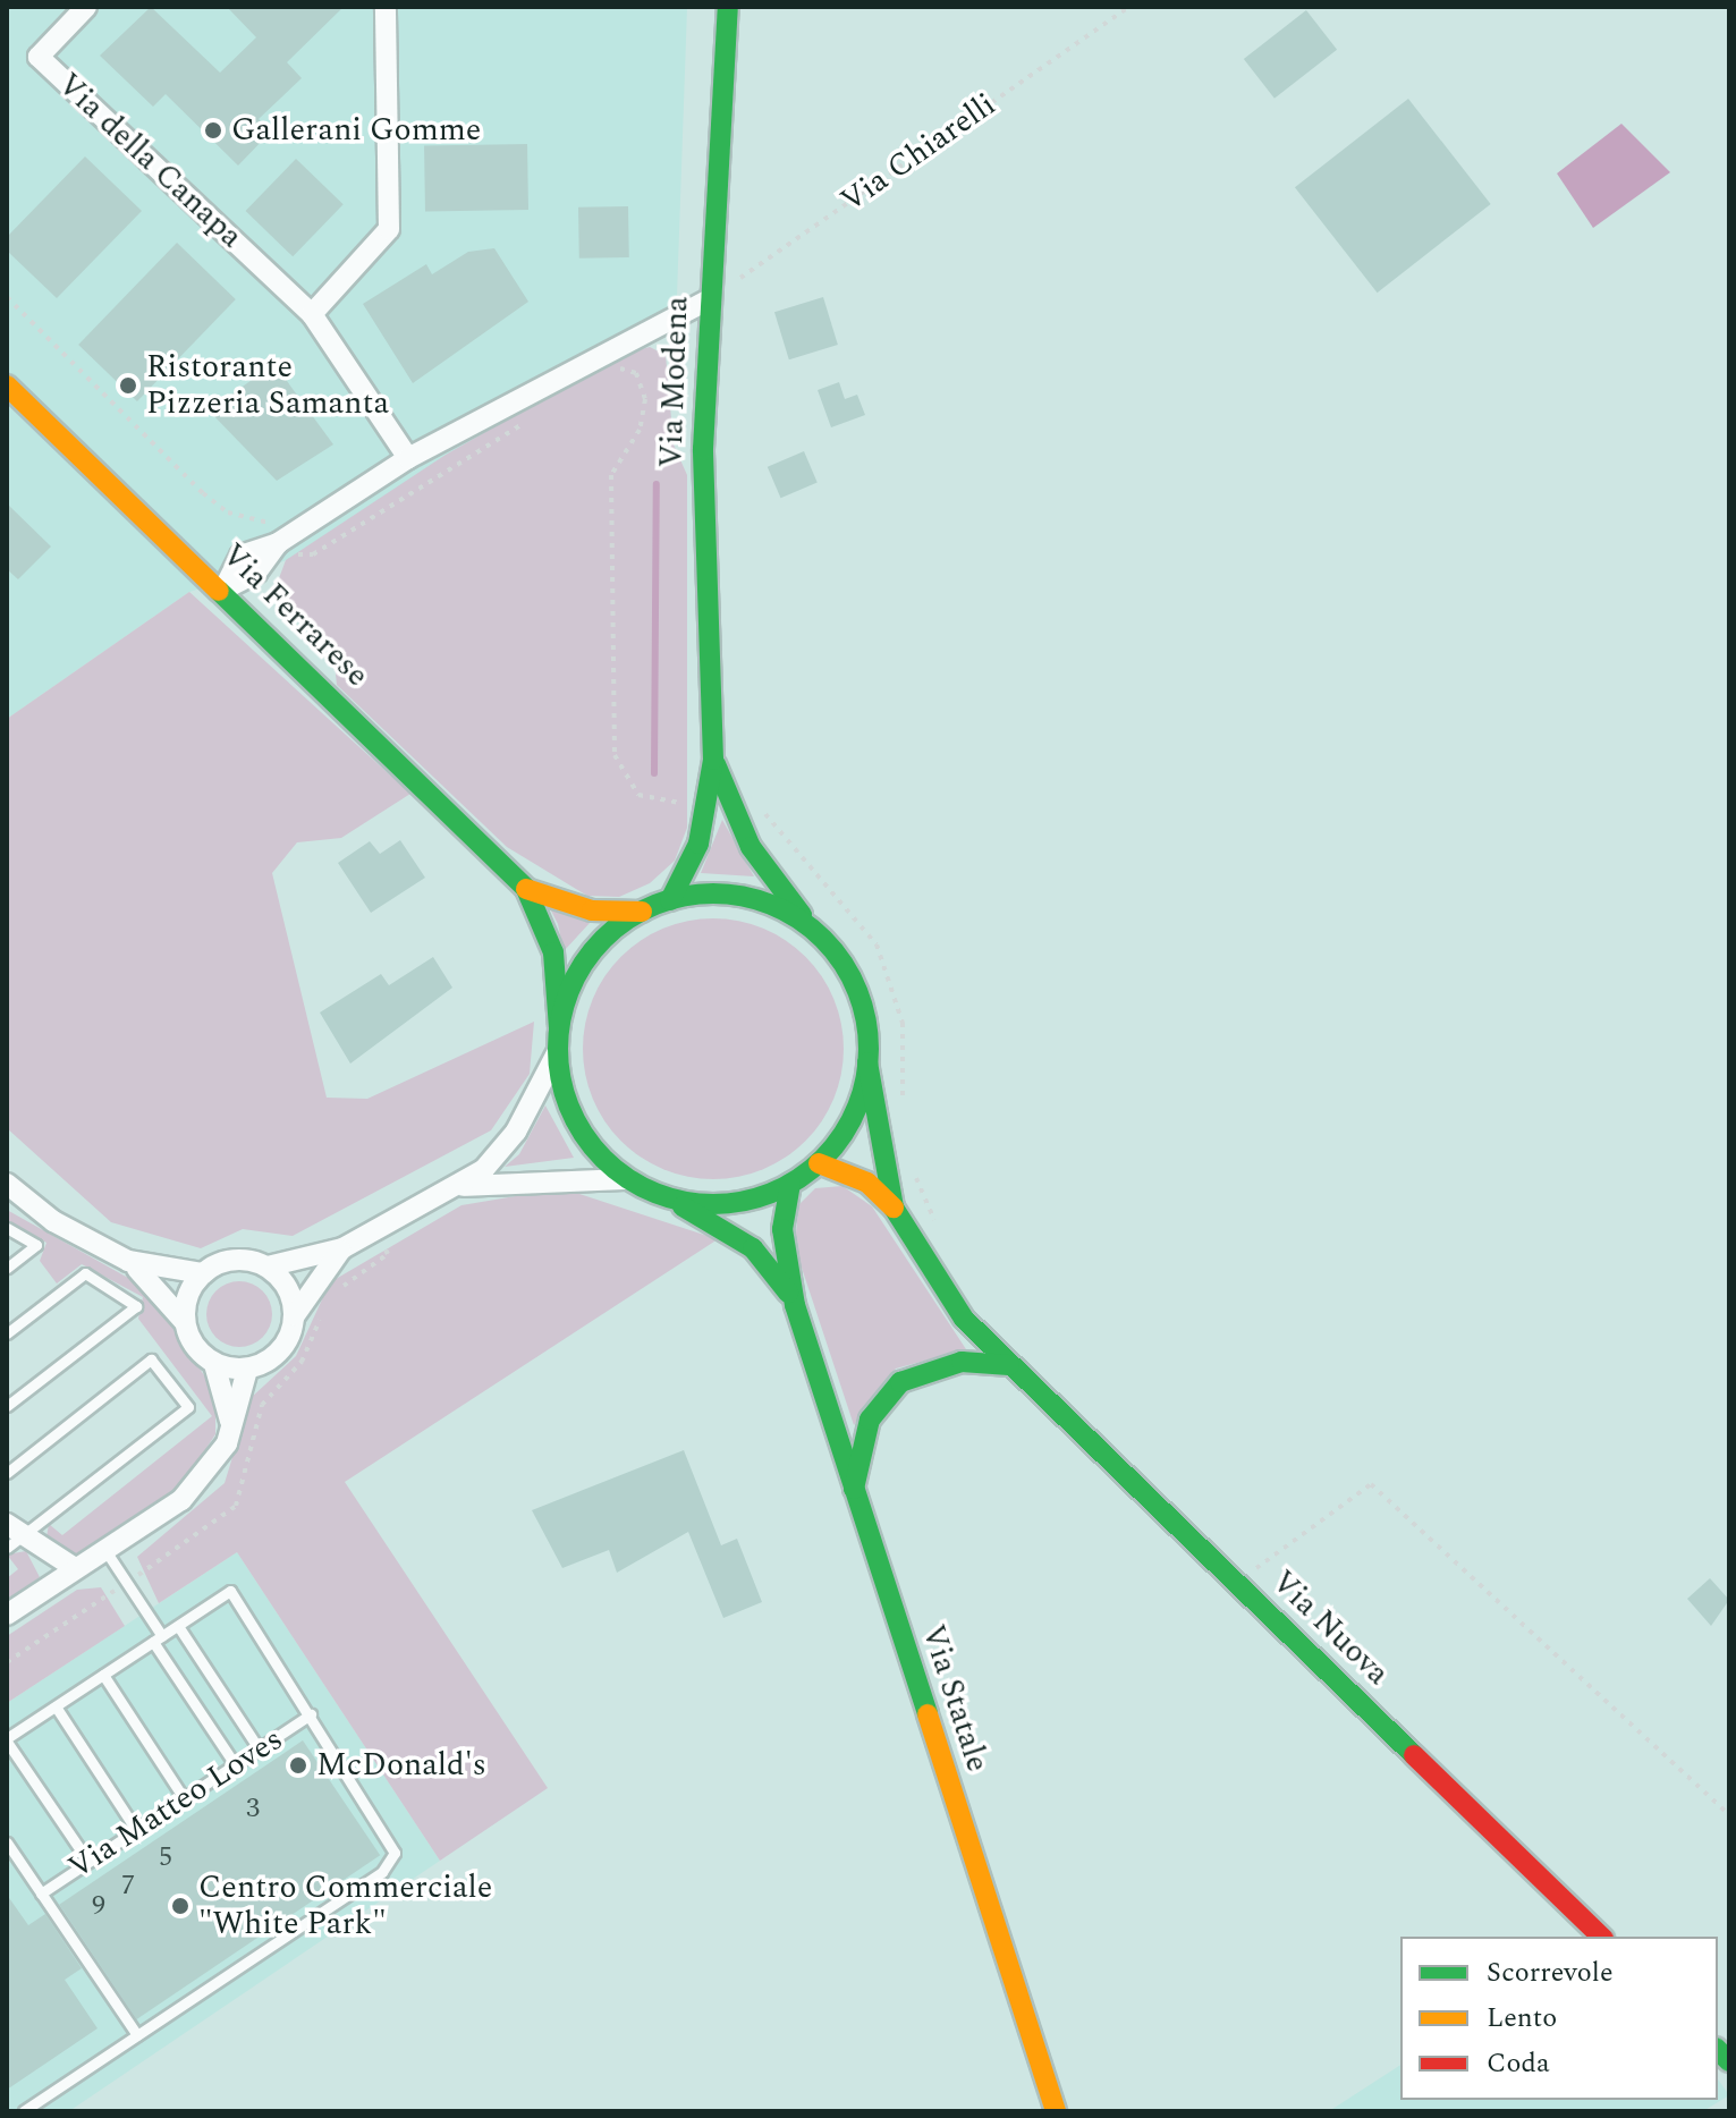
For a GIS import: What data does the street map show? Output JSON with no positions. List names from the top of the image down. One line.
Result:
{"streets":{"main road":["Via Modena","Via Ferrarese","Via Nuova","Via Statale"],"street":["Via della Canapa"],"lane":["Via Matteo Loves"],"path":["Via Chiarelli"]},"crossings":[["Via Chiarelli","Via Modena"],["Via Modena","Via Ferrarese"],["Via Modena","Via Nuova"],["Via Modena","Via Statale"],["Via Ferrarese","Via Nuova"],["Via Ferrarese","Via Statale"],["Via Nuova","Via Statale"]],"places":["Gallerani Gomme","Ristorante Pizzeria Samanta","McDonald's","Centro Commerciale \"White Park\""],"house_numbers":["3","5","7","9"],"legend":["Scorrevole","Lento","Coda"]}
